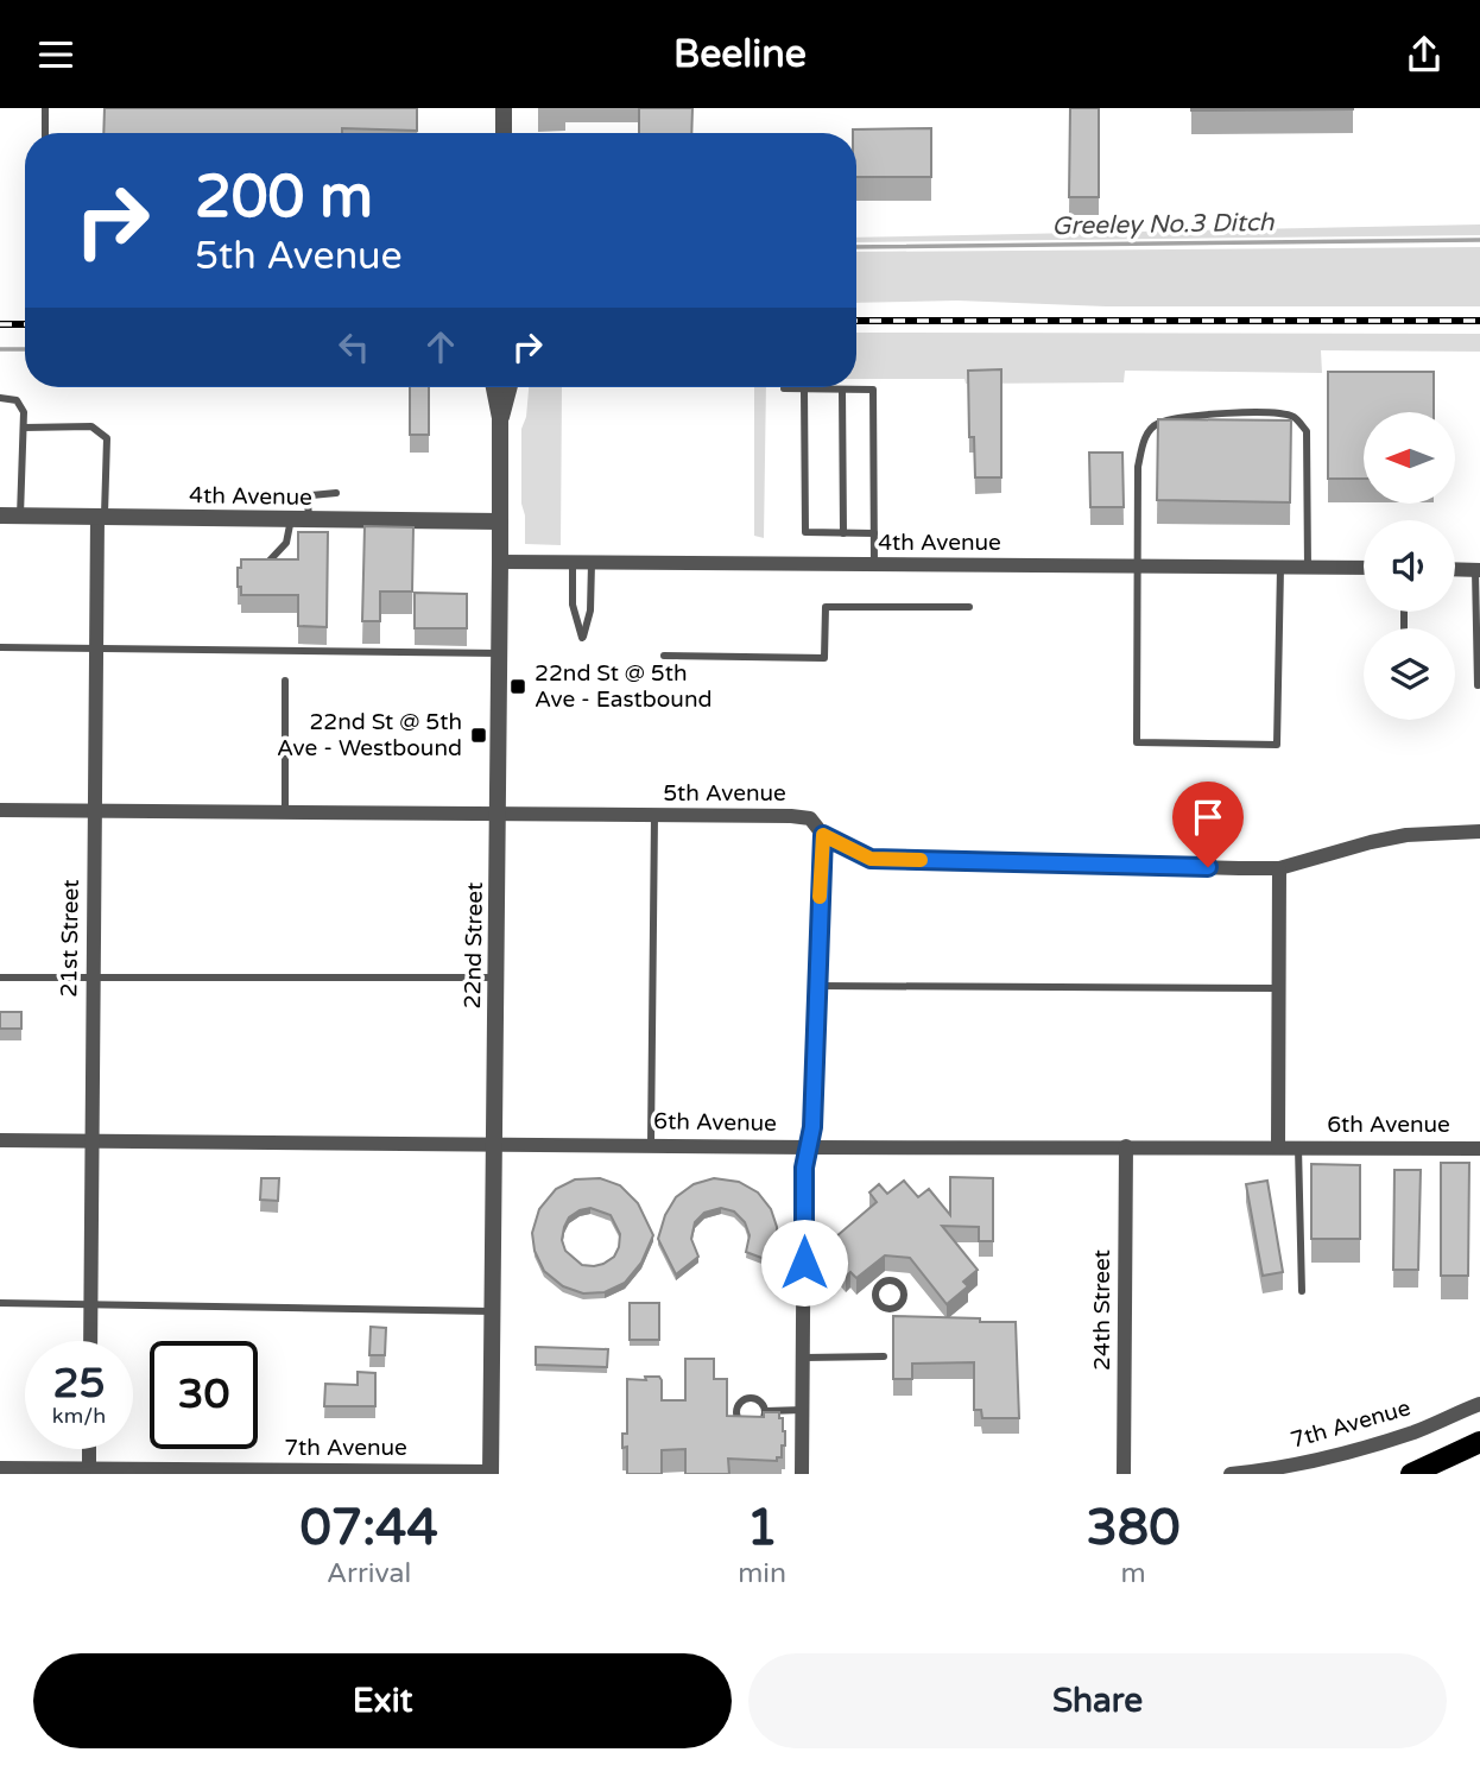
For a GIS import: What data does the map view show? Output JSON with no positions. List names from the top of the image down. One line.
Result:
{"streets":{"street":["4th Avenue","5th Avenue","21st Street","22nd Street","6th Avenue","24th Street","7th Avenue"]},"crossings":[["4th Avenue","21st Street"],["4th Avenue","22nd Street"],["5th Avenue","21st Street"],["5th Avenue","22nd Street"],["21st Street","6th Avenue"],["22nd Street","6th Avenue"],["22nd Street","7th Avenue"],["6th Avenue","24th Street"]],"water":["Greeley No.3 Ditch"],"places":{"transit":["22nd St @ 5th Ave - Eastbound","22nd St @ 5th Ave - Westbound"]},"north":"left","page":{"header":"Beeline","turn":["200 m","5th Avenue"],"speed":"25 km/h","limit":"30","eta":["07:44","Arrival","1","min","380","m"],"buttons":["Exit","Share"]}}
